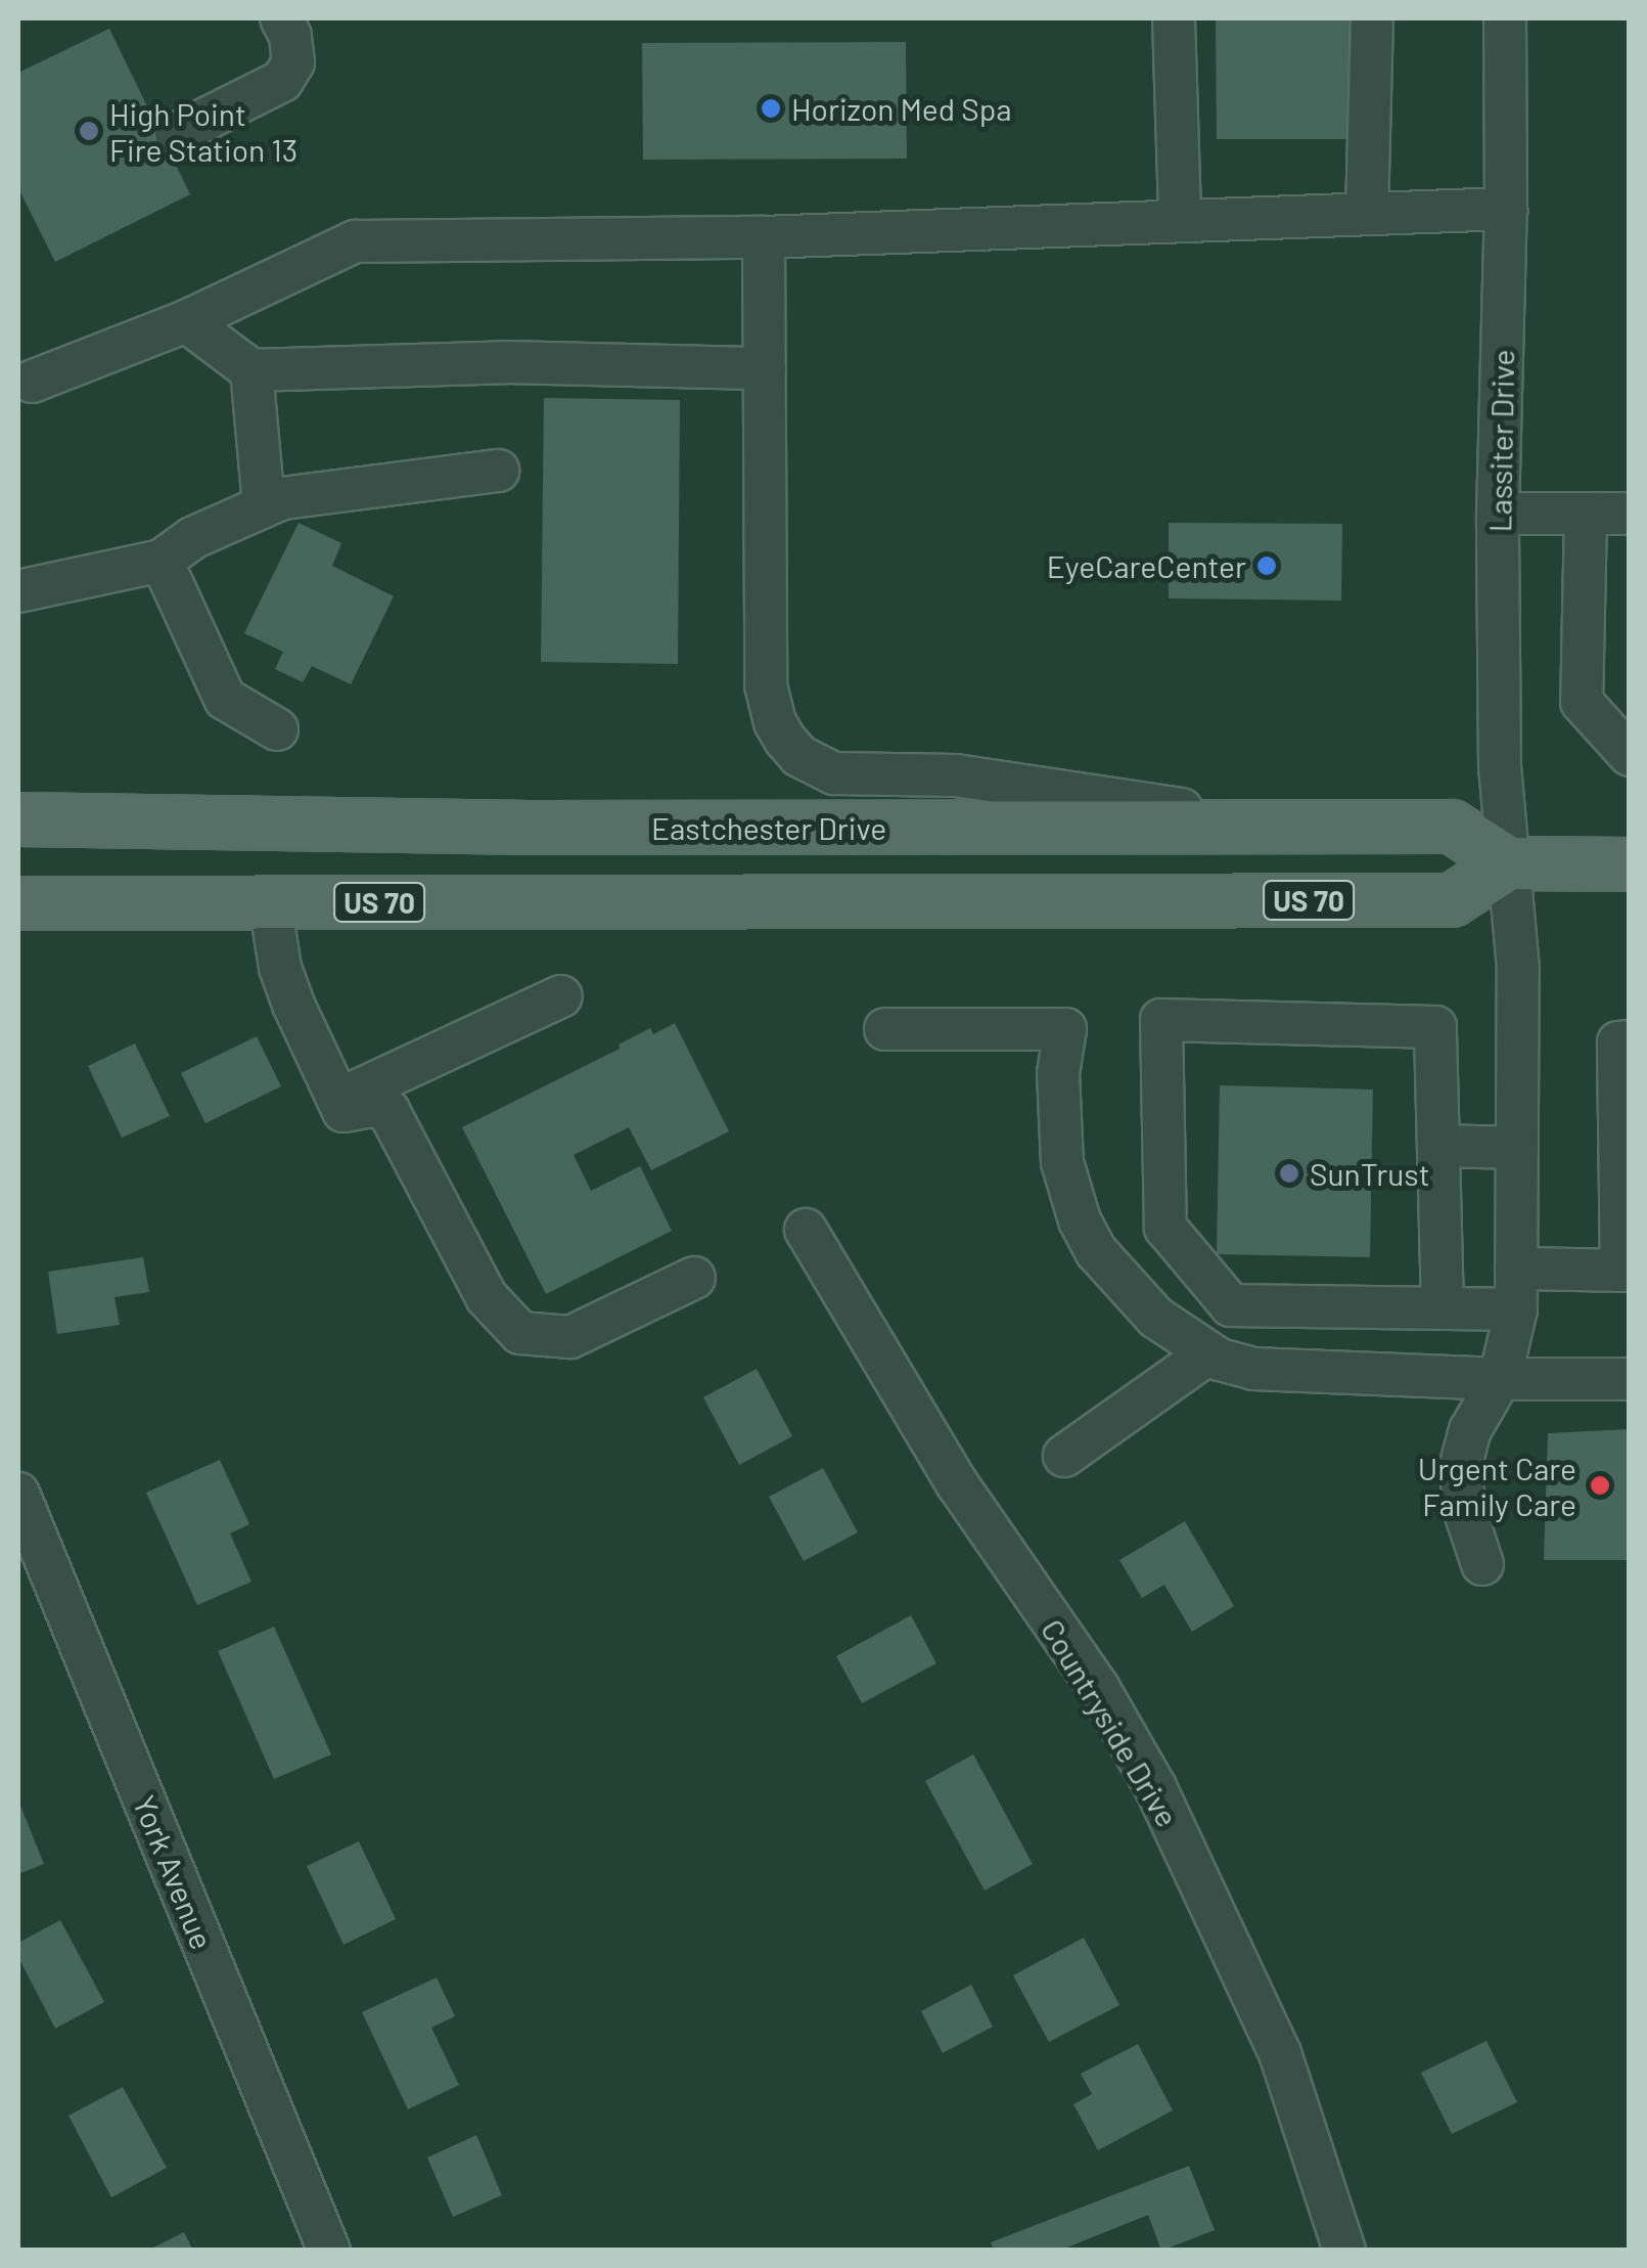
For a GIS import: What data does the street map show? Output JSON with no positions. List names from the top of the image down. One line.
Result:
{"streets":{"main road":["Eastchester Drive","US 70"],"street":["Lassiter Drive","Countryside Drive","York Avenue"]},"crossings":[["Lassiter Drive","Eastchester Drive"],["Lassiter Drive","US 70"],["Eastchester Drive","US 70"]],"places":["Horizon Med Spa","High Point Fire Station 13","EyeCareCenter","SunTrust","Urgent Care Family Care"]}
